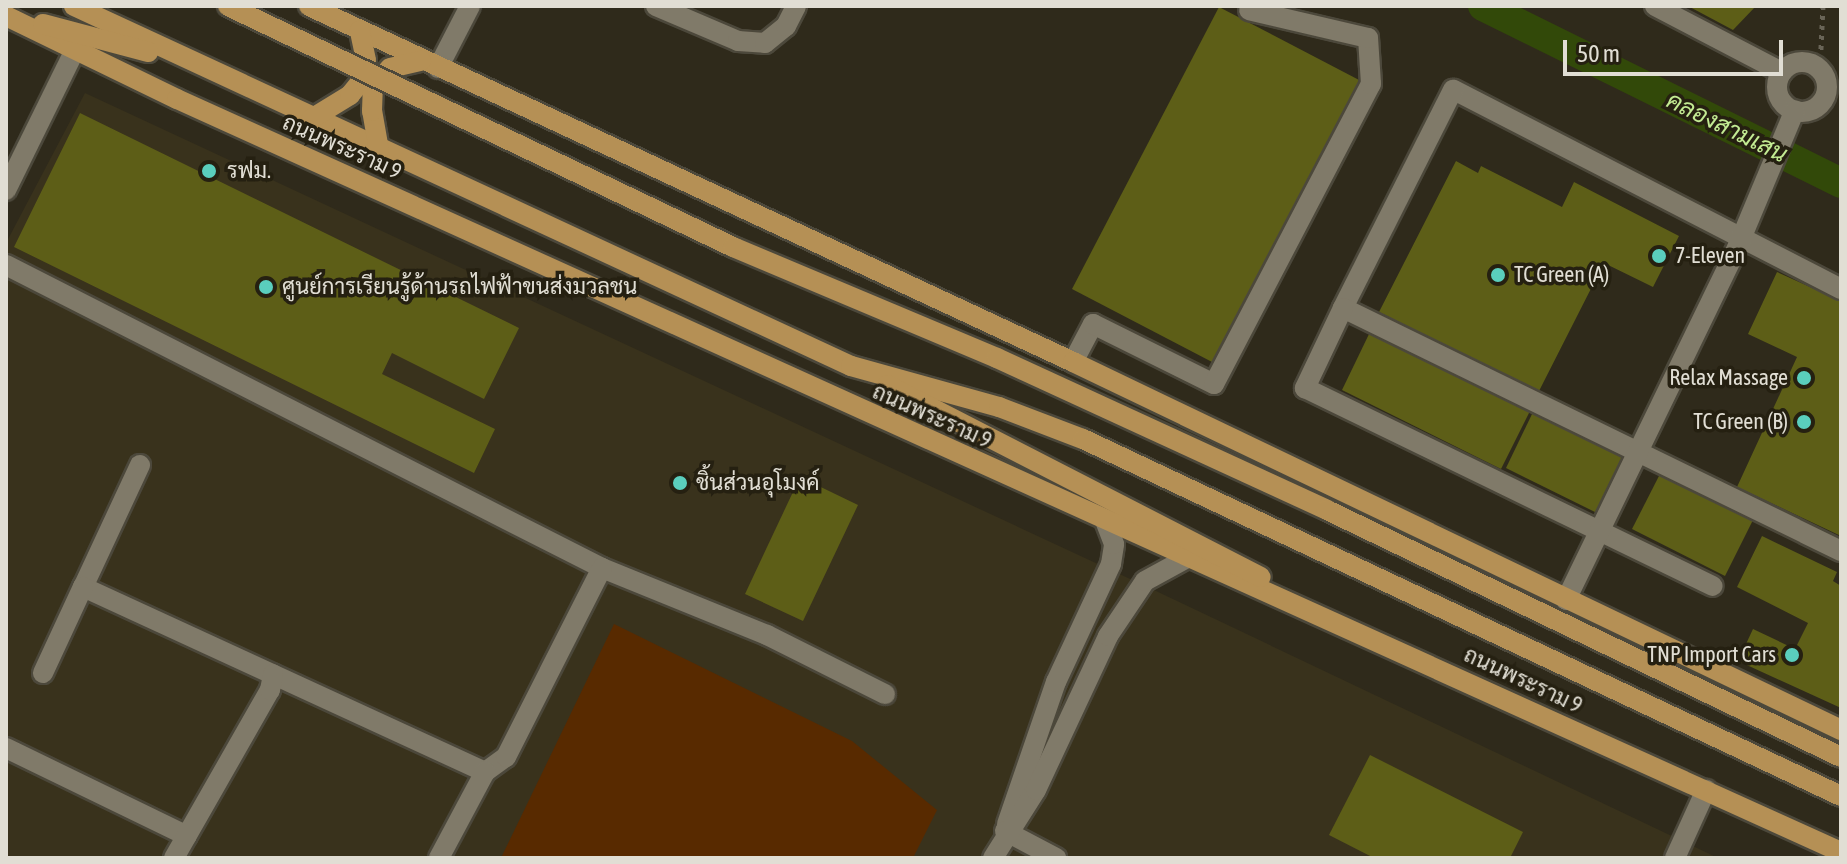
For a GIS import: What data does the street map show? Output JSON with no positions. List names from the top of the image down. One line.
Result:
{"streets":{"main road":["ถนนพระราม 9"]},"water":["คลองสามเสน"],"places":["รฟม.","7-Eleven","TC Green (A)","ศูนย์การเรียนรู้ด้านรถไฟฟ้าขนส่งมวลชน","Relax Massage","TC Green (B)","ชิ้นส่วนอุโมงค์","TNP Import Cars"],"scale_bar":"50 m"}
